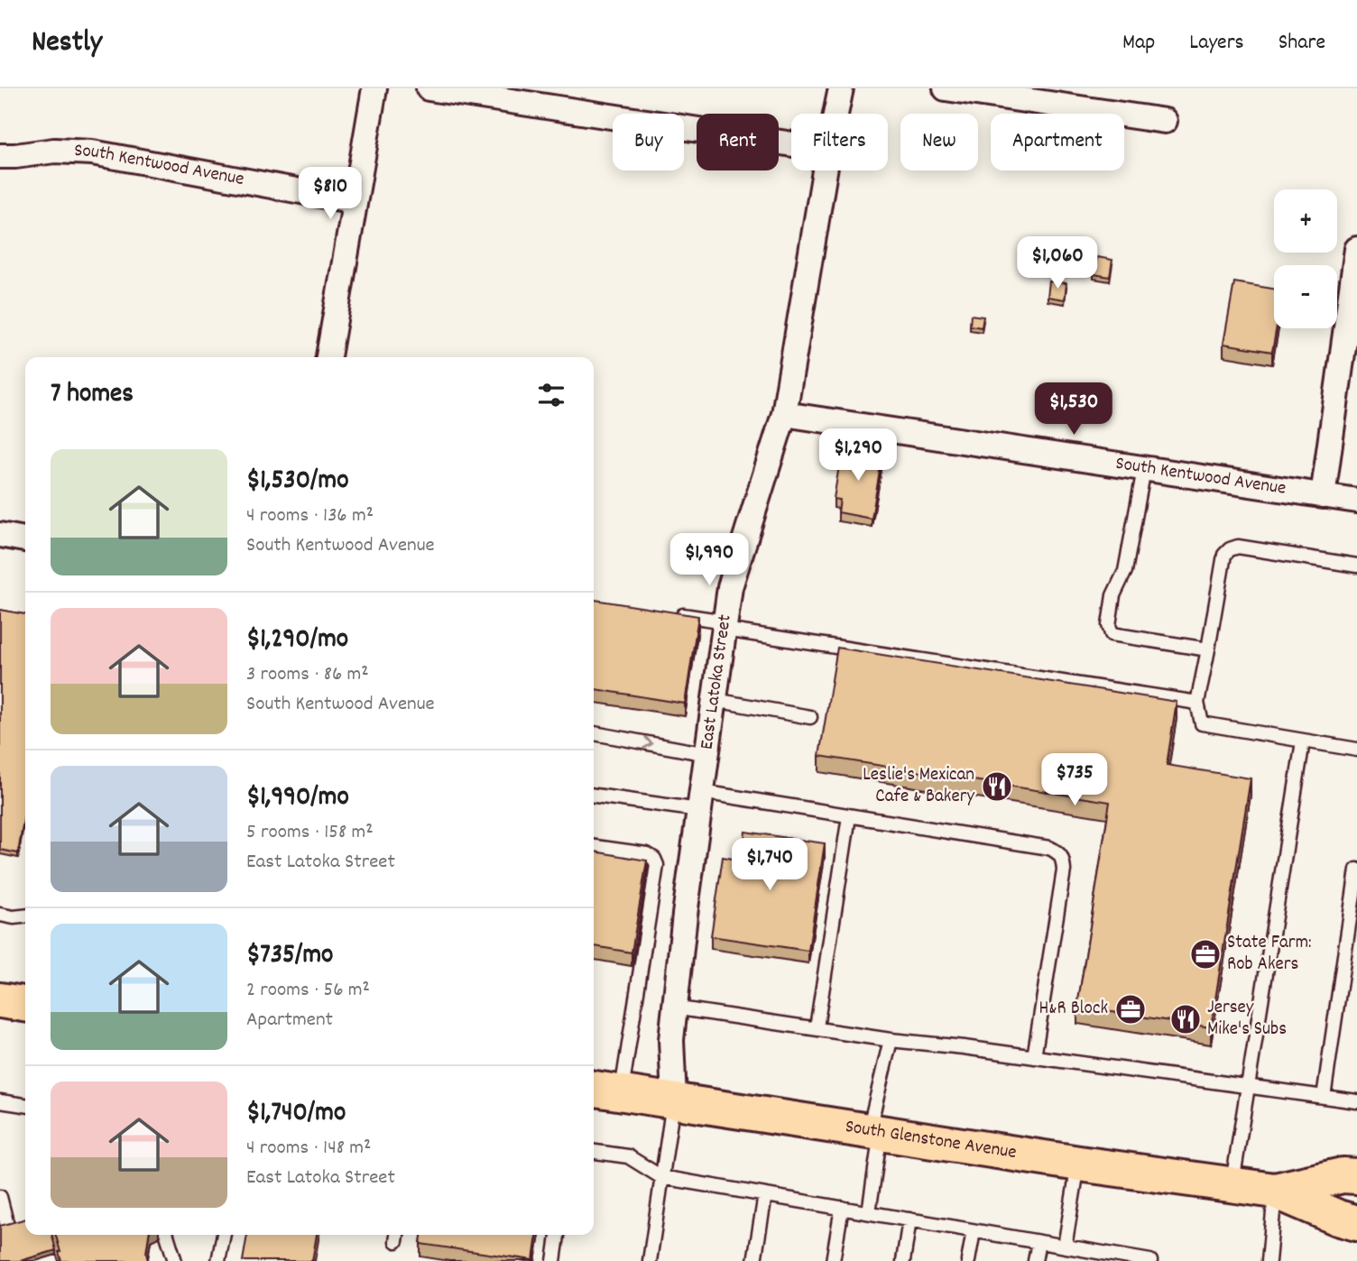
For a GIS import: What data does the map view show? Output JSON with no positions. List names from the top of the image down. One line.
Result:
{"streets":{"main road":["South Glenstone Avenue"],"street":["South Kentwood Avenue","East Latoka Street"]},"crossings":[["South Kentwood Avenue","East Latoka Street"],["East Latoka Street","South Glenstone Avenue"]],"places":{"restaurant":["Leslie's Mexican Cafe & Bakery","Jersey Mike's Subs"],"office":["State Farm: Rob Akers","H&R Block"]},"page":{"header":"Nestly","nav":["Map","Layers","Share"],"chip":["Buy","Rent","Filters","New","Apartment"],"price":["$810","$1,060","$1,530","$1,290","$1,990","$735","$1,740"],"map_buttons":["+","−"],"heading":"7 homes","list":[{"name":"$1,530/mo","note":"4 rooms · 136 m² · South Kentwood Avenue"},{"name":"$1,290/mo","note":"3 rooms · 86 m² · South Kentwood Avenue"},{"name":"$1,990/mo","note":"5 rooms · 158 m² · East Latoka Street"},{"name":"$735/mo","note":"2 rooms · 56 m² · Apartment"},{"name":"$1,740/mo","note":"4 rooms · 148 m² · East Latoka Street"}]}}
